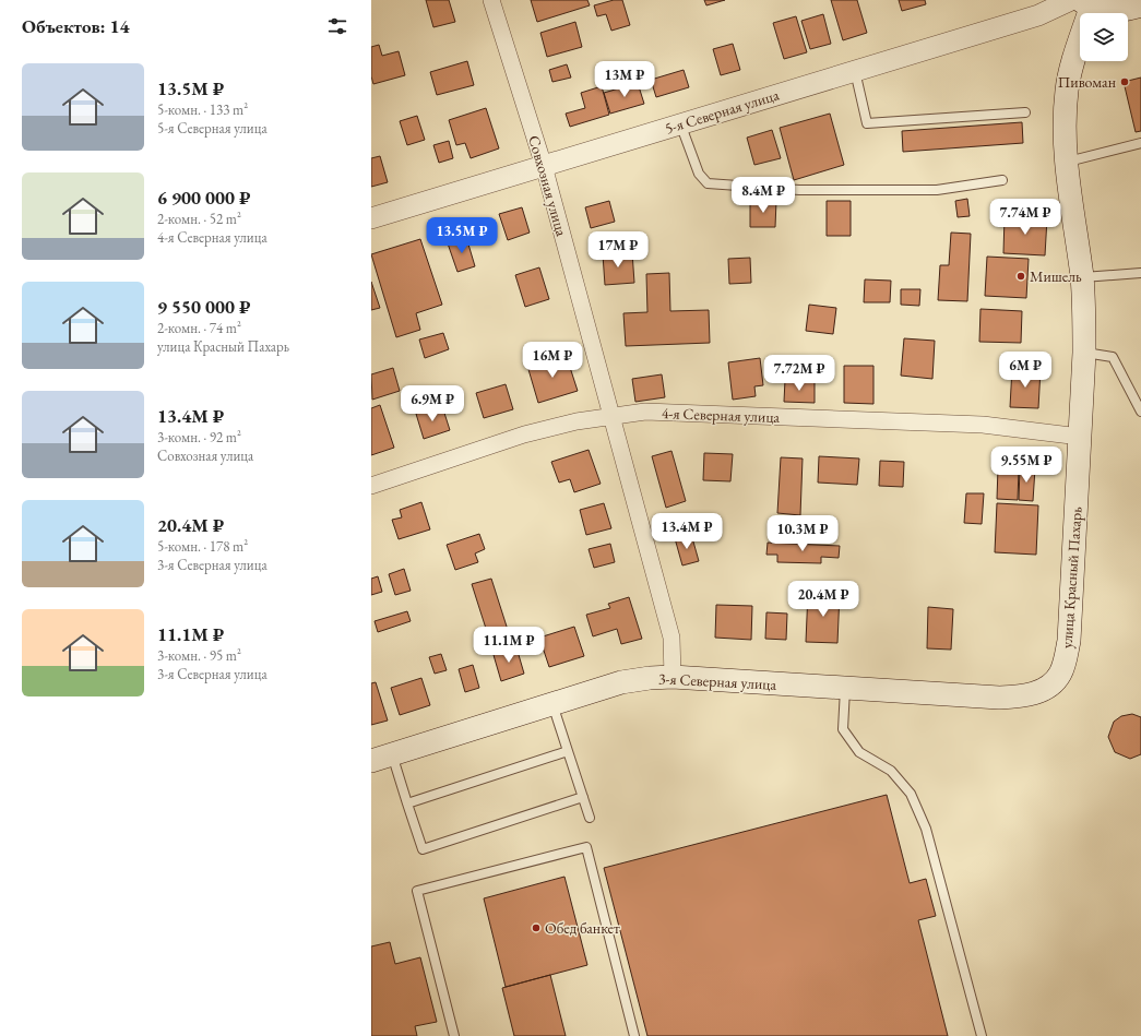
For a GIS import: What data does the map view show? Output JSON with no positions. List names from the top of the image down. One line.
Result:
{"streets":{"main road":["улица Красный Пахарь","3-я Северная улица"],"street":["5-я Северная улица","Совхозная улица","4-я Северная улица"]},"crossings":[["5-я Северная улица","Совхозная улица"],["5-я Северная улица","улица Красный Пахарь"],["Совхозная улица","4-я Северная улица"],["Совхозная улица","3-я Северная улица"],["4-я Северная улица","улица Красный Пахарь"],["улица Красный Пахарь","3-я Северная улица"]],"places":["Пивоман","Мишель","Обед банкет"],"page":{"heading":"Объектов: 14","list":[{"name":"13.5M ₽","note":"5-комн. · 133 m² · 5-я Северная улица"},{"name":"6 900 000 ₽","note":"2-комн. · 52 m² · 4-я Северная улица"},{"name":"9 550 000 ₽","note":"2-комн. · 74 m² · улица Красный Пахарь"},{"name":"13.4M ₽","note":"3-комн. · 92 m² · Совхозная улица"},{"name":"20.4M ₽","note":"5-комн. · 178 m² · 3-я Северная улица"},{"name":"11.1M ₽","note":"3-комн. · 95 m² · 3-я Северная улица"}],"price":["13M ₽","8.4M ₽","7.74M ₽","13.5M ₽","17M ₽","16M ₽","6M ₽","7.72M ₽","6.9M ₽","9.55M ₽","13.4M ₽","10.3M ₽","20.4M ₽","11.1M ₽"]}}
